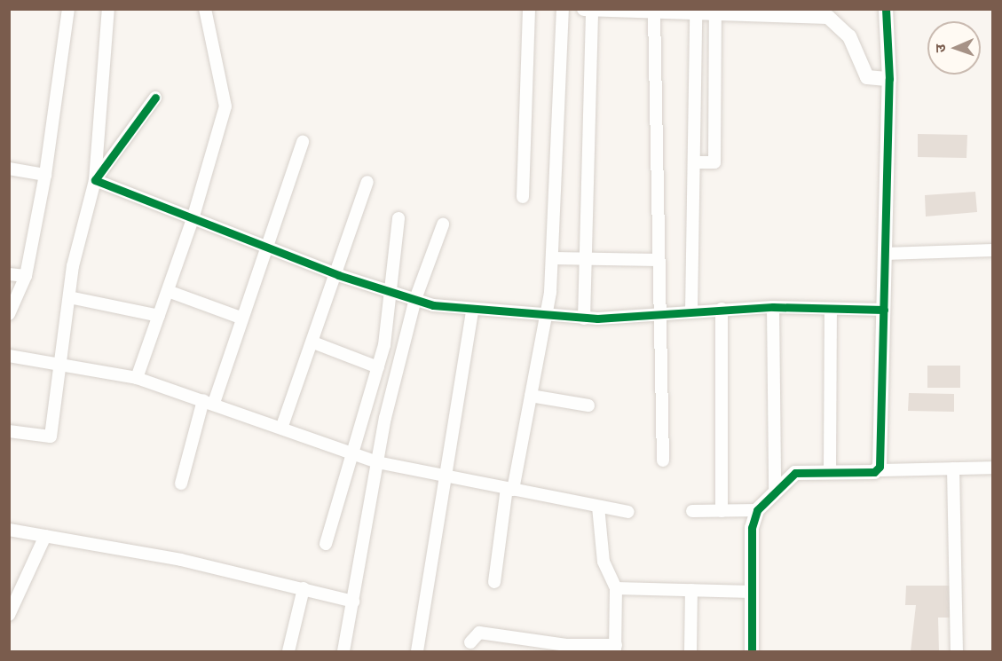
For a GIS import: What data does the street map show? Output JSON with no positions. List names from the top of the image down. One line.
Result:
{"north":"left"}
